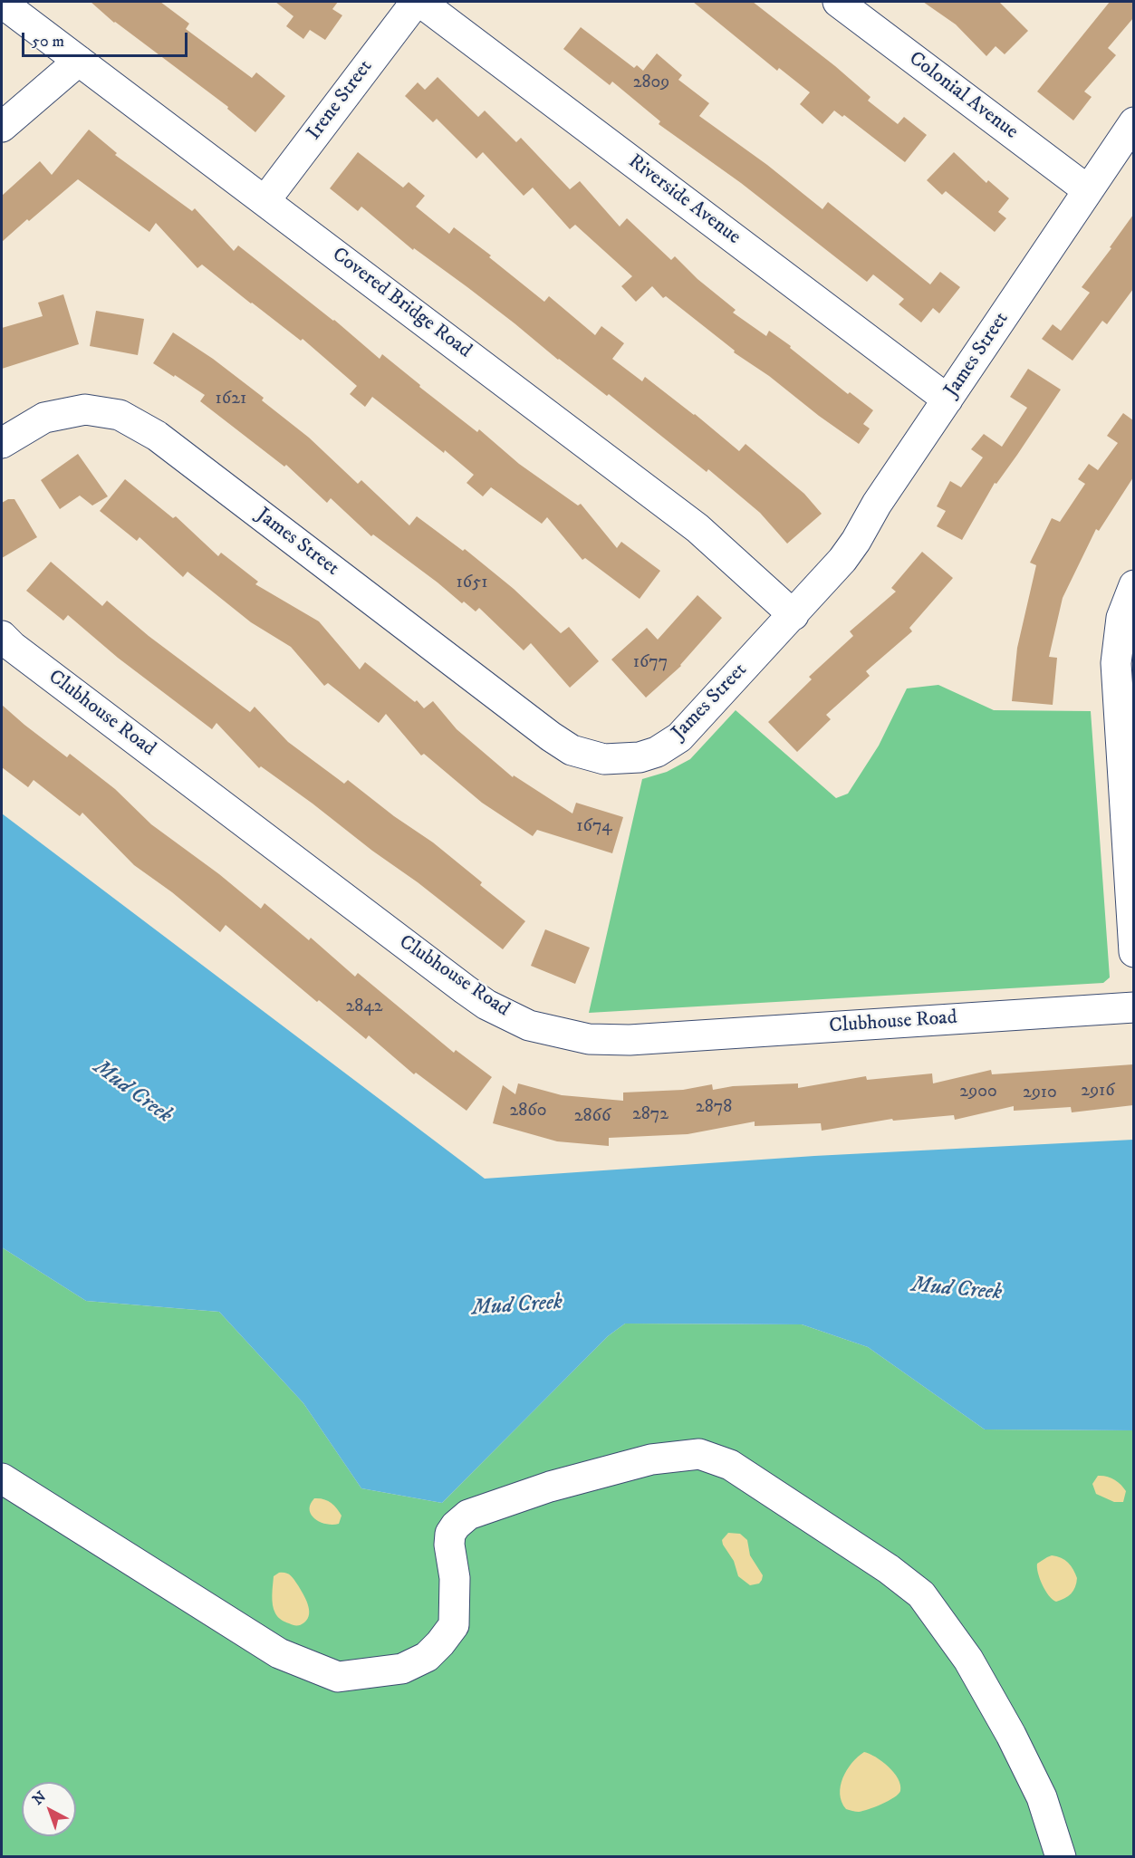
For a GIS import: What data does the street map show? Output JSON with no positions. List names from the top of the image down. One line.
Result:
{"streets":{"street":["Colonial Avenue","Irene Street","Riverside Avenue","Covered Bridge Road","James Street","Clubhouse Road"]},"crossings":[["Colonial Avenue","James Street"],["Irene Street","Covered Bridge Road"],["Riverside Avenue","James Street"],["Covered Bridge Road","James Street"]],"water":["Mud Creek"],"house_numbers":["2809","1621","1651","1677","1674","2842","2916","2900","2910","2878","2860","2872","2866"],"scale_bar":"50 m","north":"top left"}
